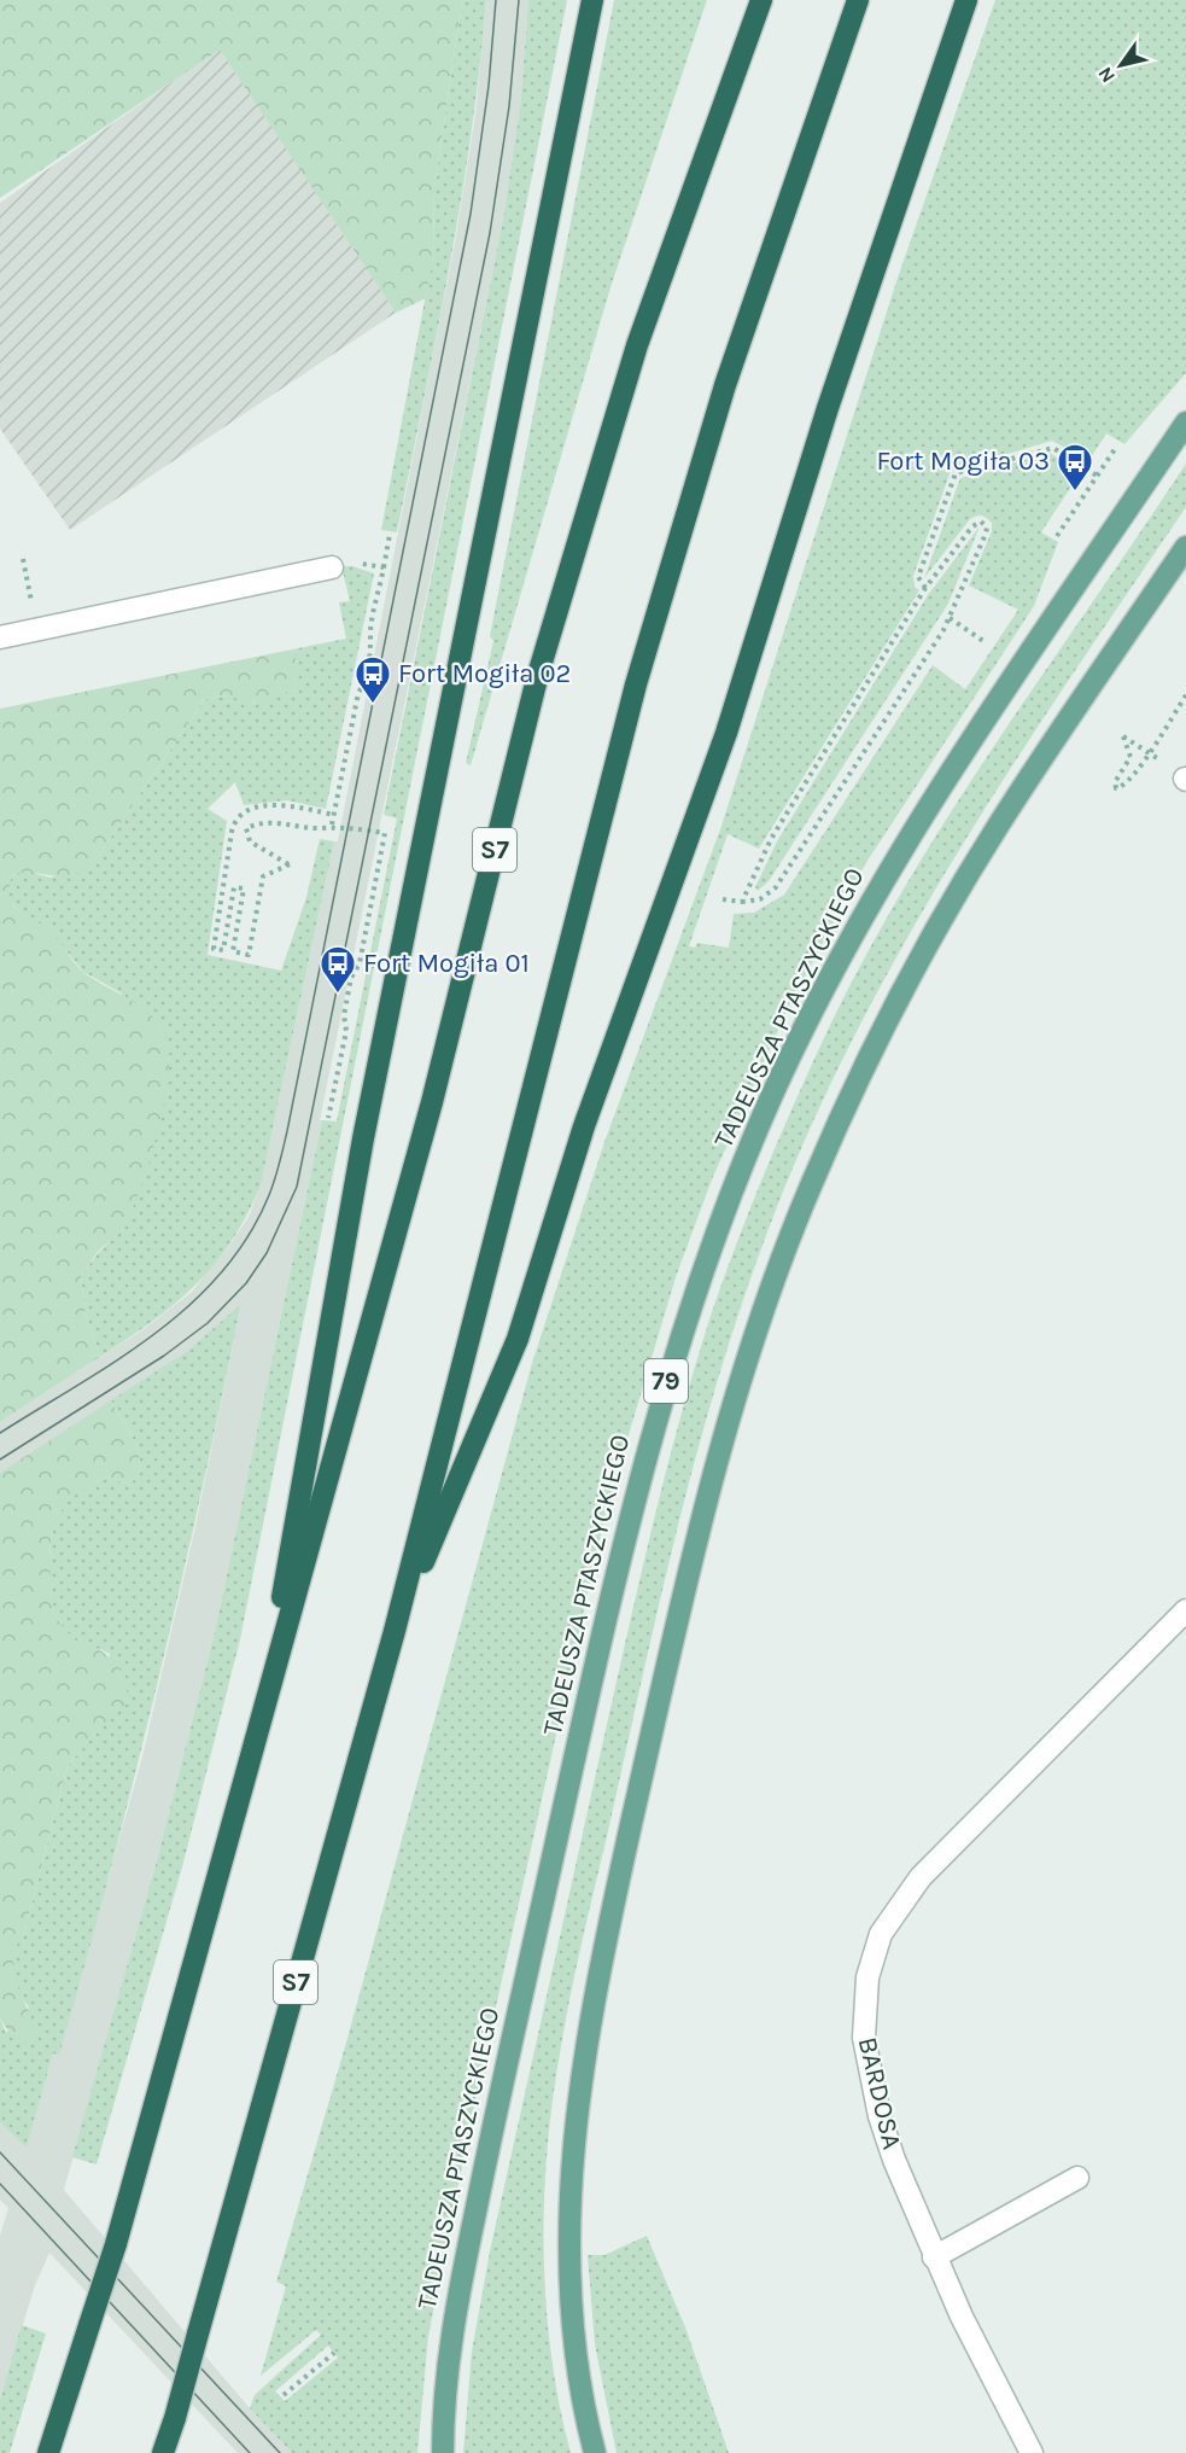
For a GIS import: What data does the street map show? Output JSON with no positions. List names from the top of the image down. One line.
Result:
{"streets":{"highway":["S7"],"main road":["TADEUSZA PTASZYCKIEGO","79"],"street":["BARDOSA"]},"places":{"bus stop":["Fort Mogiła 03","Fort Mogiła 02","Fort Mogiła 01"]},"north":"bottom left"}
